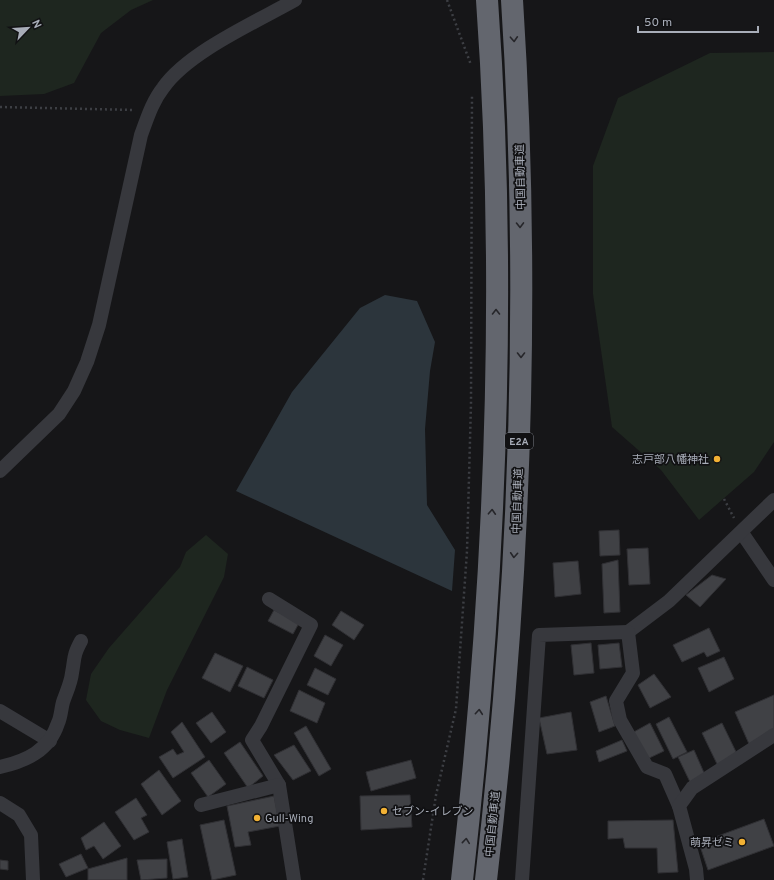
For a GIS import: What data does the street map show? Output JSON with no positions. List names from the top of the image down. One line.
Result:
{"streets":{"highway":["中国自動車道","E2A"]},"places":["志戸部八幡神社","セブン-イレブン","Gull-Wing","萌昇ゼミ"],"scale_bar":"50 m","north":"top right"}
